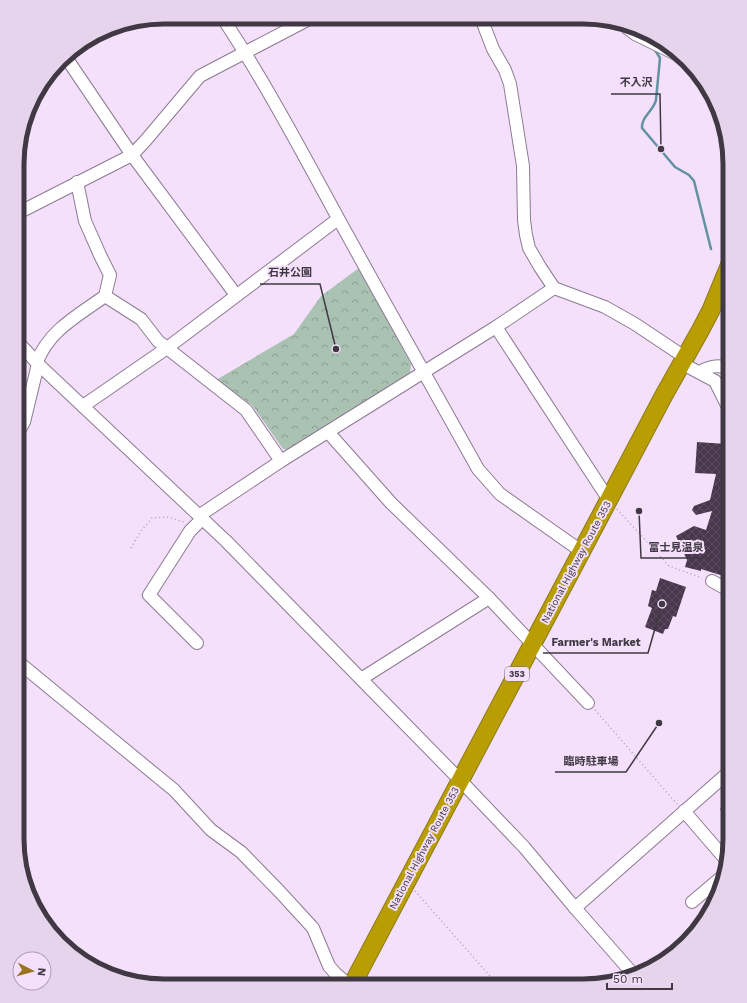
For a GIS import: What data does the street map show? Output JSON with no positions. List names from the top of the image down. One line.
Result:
{"streets":{"highway":["National Highway Route 353","353"]},"places":["不入沢","石井公園","富士見温泉","Farmer's Market","臨時駐車場"],"scale_bar":"50 m","north":"right"}
